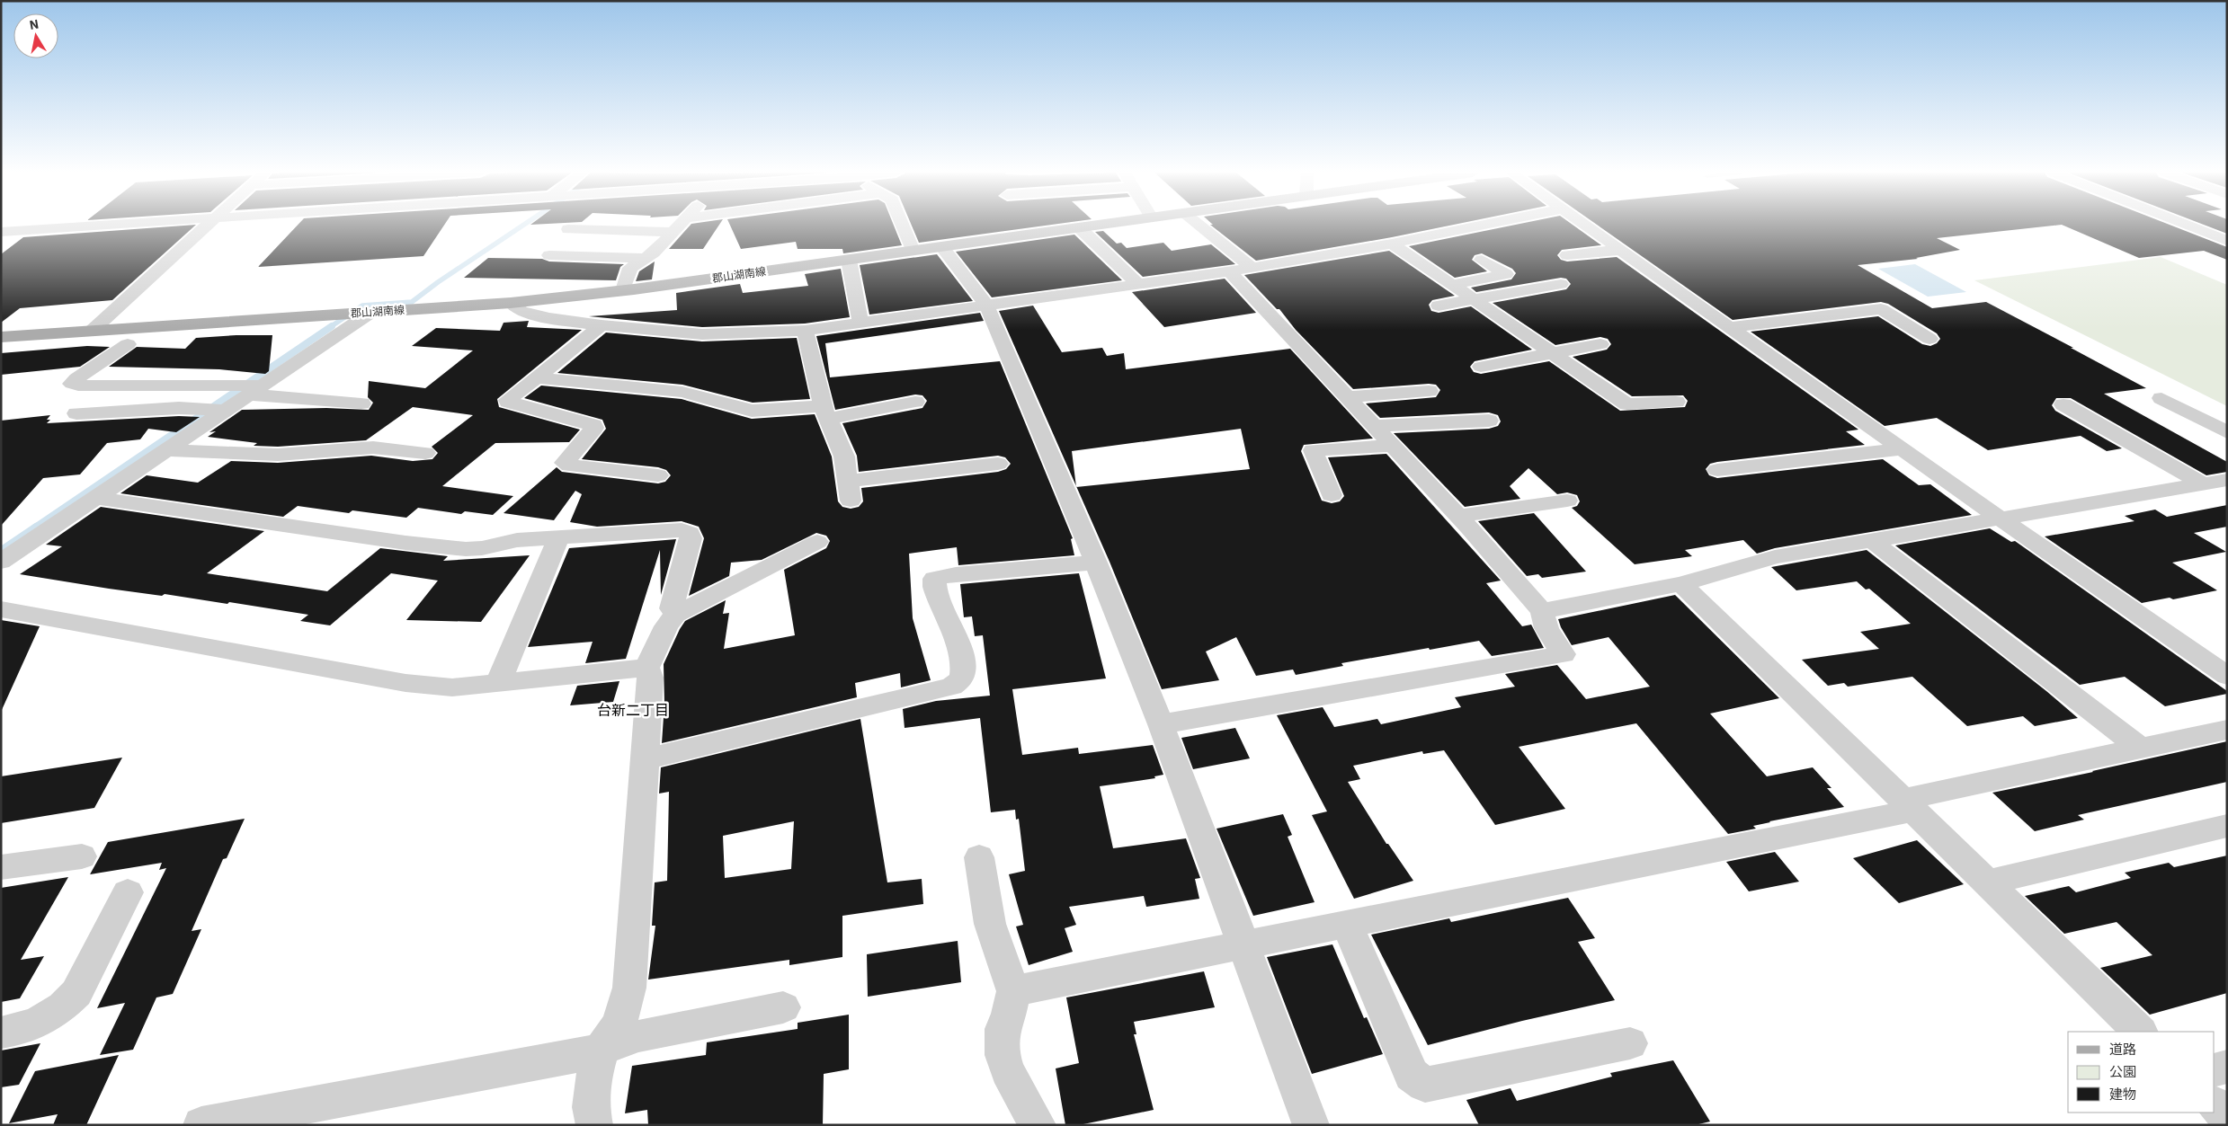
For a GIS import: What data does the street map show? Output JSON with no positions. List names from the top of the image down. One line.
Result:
{"streets":{"main road":["郡山湖南線"]},"districts":["台新二丁目"],"legend":["道路","公園","建物"],"north":"top"}
